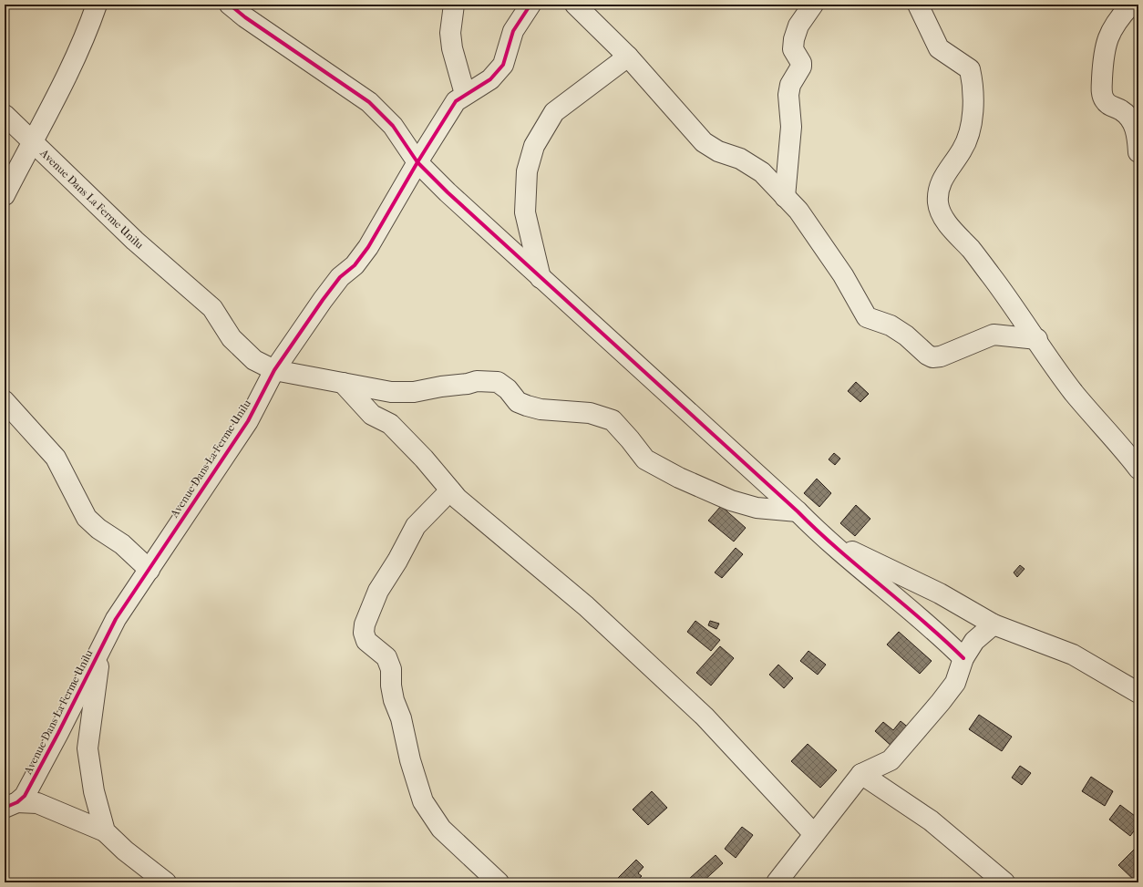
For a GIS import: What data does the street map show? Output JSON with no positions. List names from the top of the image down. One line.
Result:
{"streets":{"street":["Avenue Dans La Ferme Unilu"]}}
